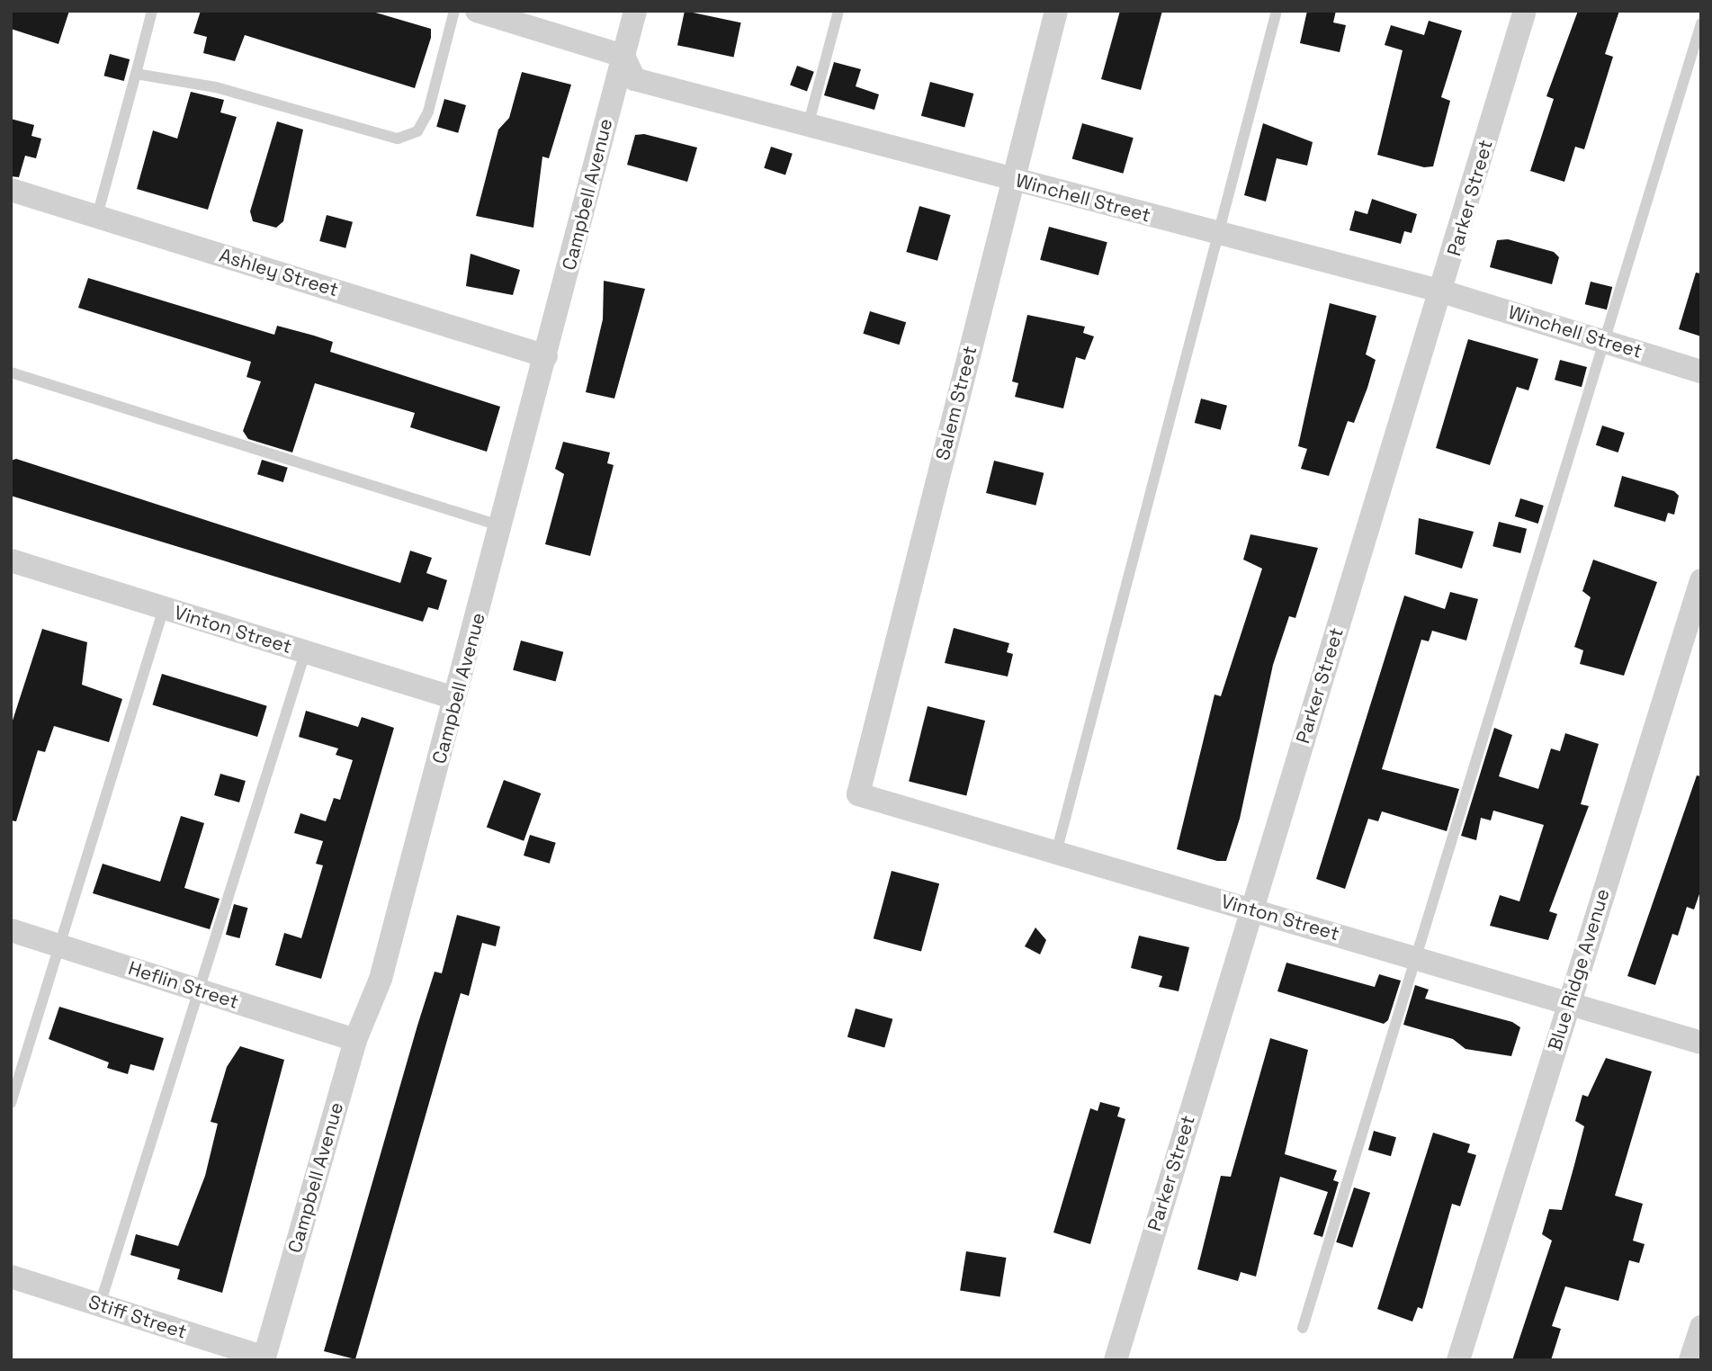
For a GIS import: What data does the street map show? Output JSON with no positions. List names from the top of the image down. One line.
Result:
{"streets":{"street":["Campbell Avenue","Winchell Street","Parker Street","Ashley Street","Salem Street","Vinton Street","Blue Ridge Avenue","Heflin Street","Stiff Street"]},"crossings":[["Campbell Avenue","Winchell Street"],["Campbell Avenue","Ashley Street"],["Campbell Avenue","Vinton Street"],["Campbell Avenue","Heflin Street"],["Campbell Avenue","Stiff Street"],["Winchell Street","Parker Street"],["Winchell Street","Salem Street"],["Parker Street","Vinton Street"],["Salem Street","Vinton Street"],["Vinton Street","Blue Ridge Avenue"]]}
